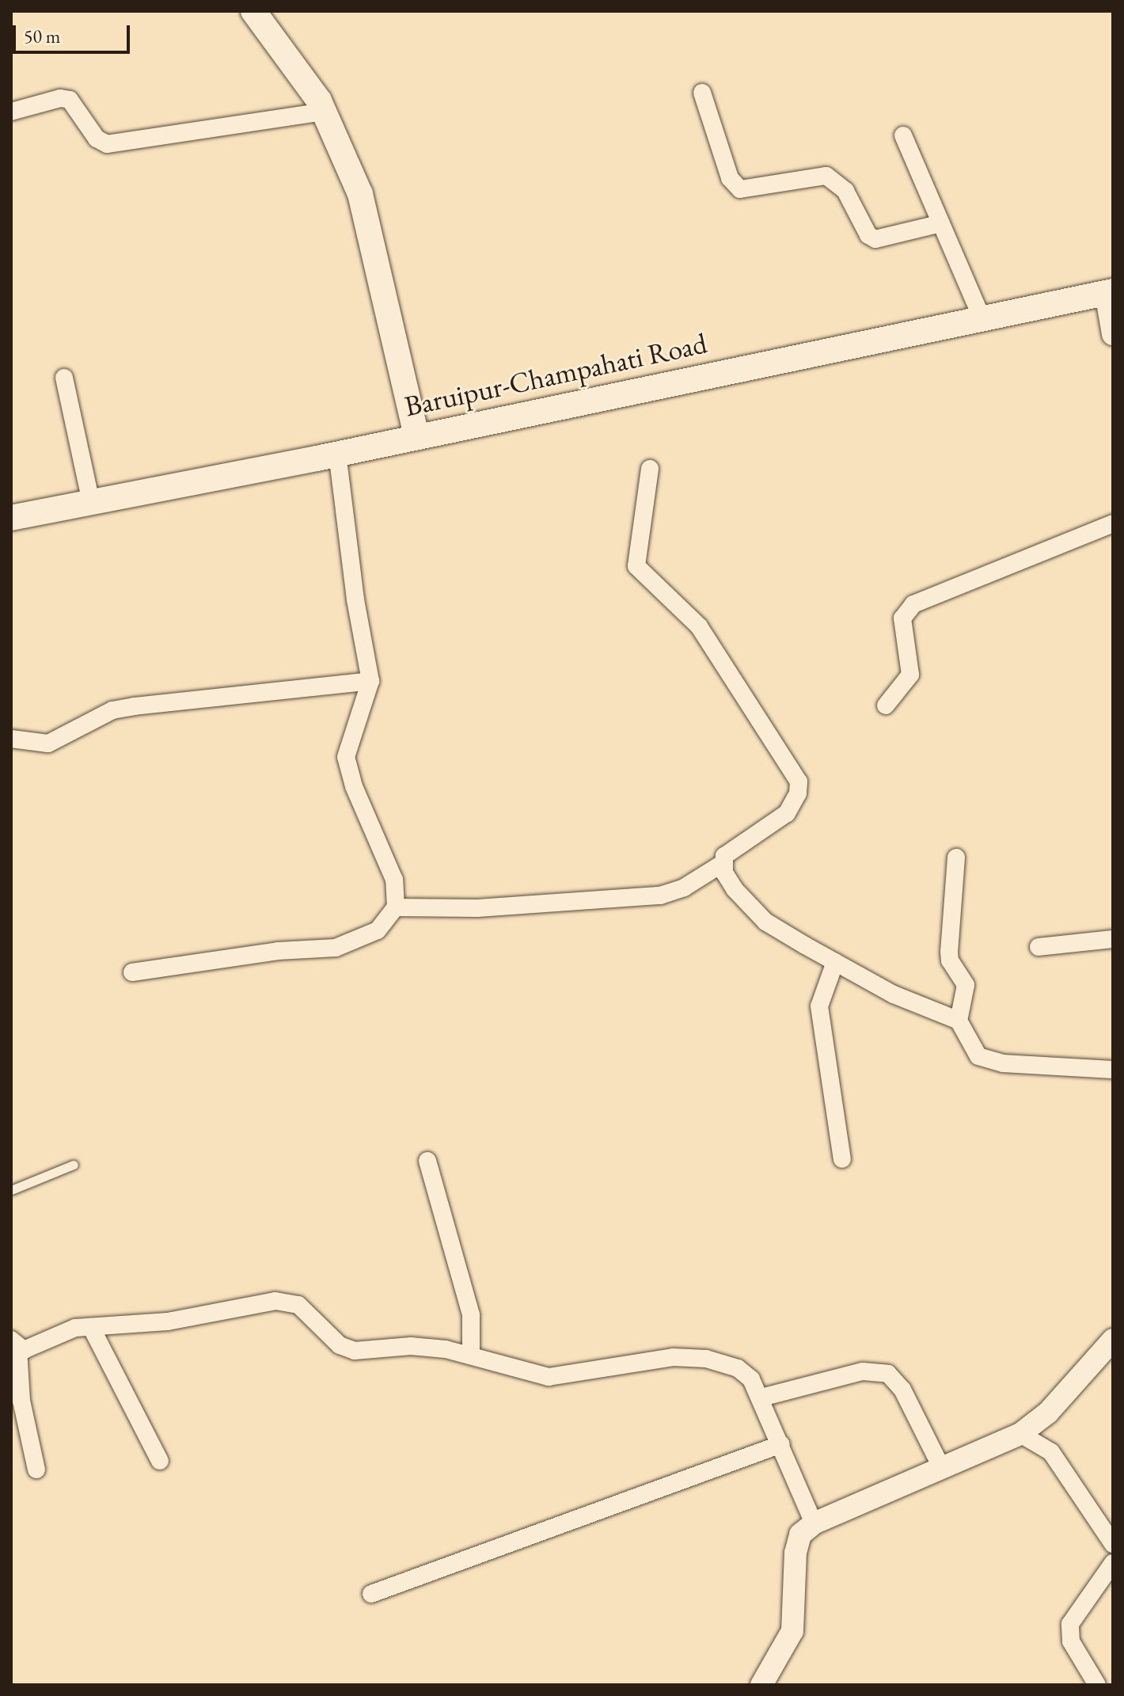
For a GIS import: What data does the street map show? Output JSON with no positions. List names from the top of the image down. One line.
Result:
{"streets":{"main road":["Baruipur-Champahati Road"]},"scale_bar":"50 m"}
